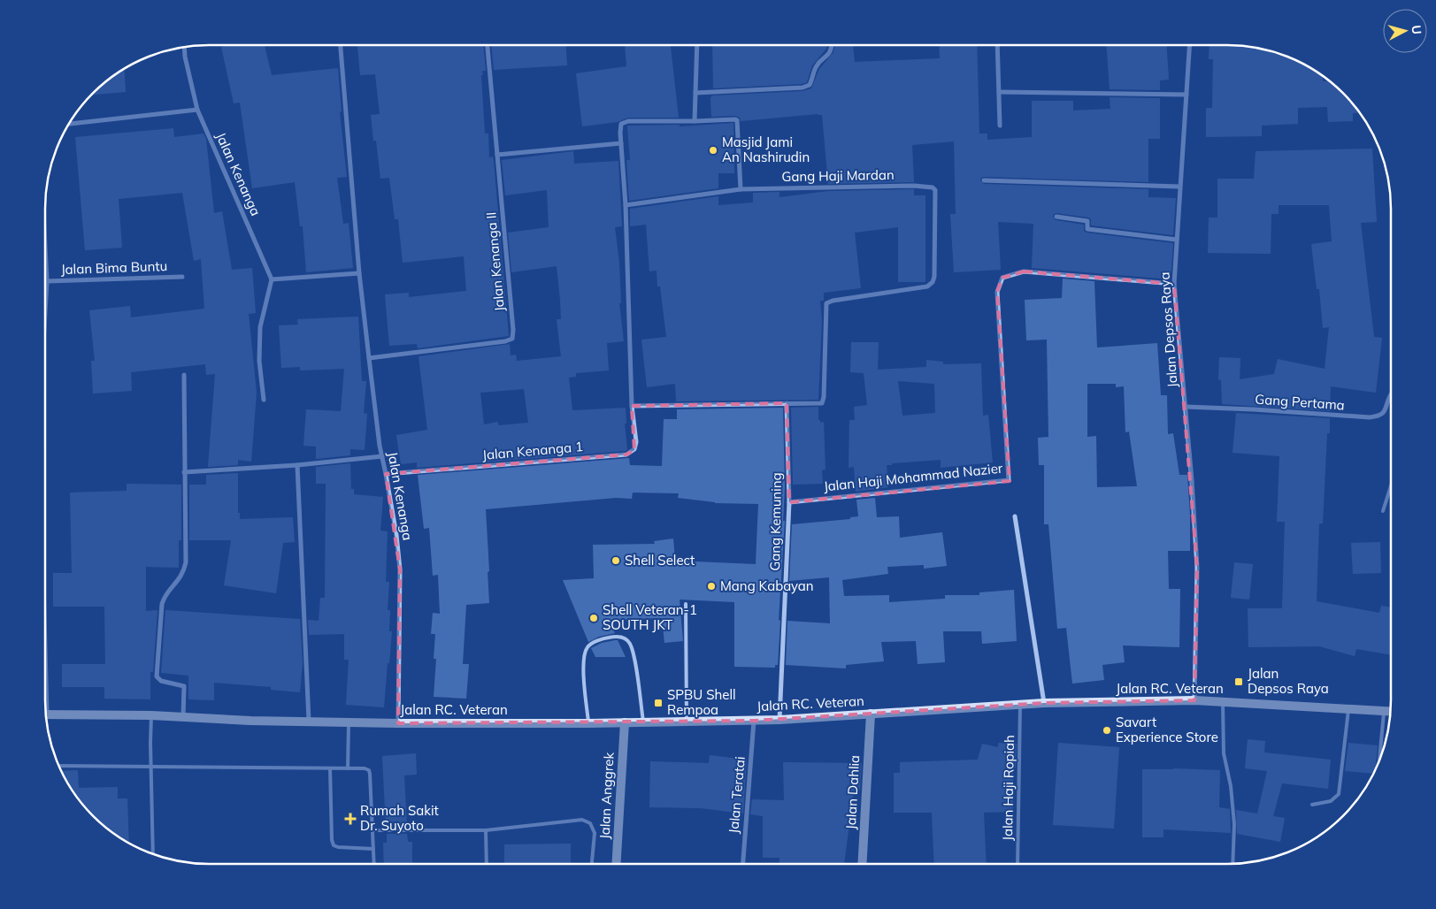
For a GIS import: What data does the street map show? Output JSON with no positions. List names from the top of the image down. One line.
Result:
{"streets":{"main road":["Jalan RC. Veteran","Jalan Dahlia","Jalan Anggrek"],"street":["Jalan Kenanga","Gang Haji Mardan","Jalan Kenanga II","Jalan Bima Buntu","Jalan Depsos Raya","Gang Pertama","Jalan Kenanga 1","Jalan Haji Mohammad Nazier","Gang Kemuning","Jalan Teratai"],"lane":["Jalan Haji Ropiah"]},"crossings":[["Jalan Kenanga","Jalan Kenanga II"],["Jalan Kenanga","Jalan Kenanga 1"],["Jalan Kenanga","Jalan RC. Veteran"],["Gang Haji Mardan","Jalan Kenanga 1"],["Gang Haji Mardan","Gang Kemuning"],["Jalan Depsos Raya","Gang Pertama"],["Jalan Depsos Raya","Jalan Haji Mohammad Nazier"],["Jalan Depsos Raya","Jalan RC. Veteran"],["Jalan Haji Mohammad Nazier","Gang Kemuning"],["Gang Kemuning","Jalan RC. Veteran"],["Jalan RC. Veteran","Jalan Haji Ropiah"],["Jalan RC. Veteran","Jalan Dahlia"],["Jalan RC. Veteran","Jalan Teratai"],["Jalan RC. Veteran","Jalan Anggrek"]],"places":{"other":["Masjid Jami An Nashirudin","Shell Select","Mang Kabayan","Shell Veteran-1 SOUTH JKT","Savart Experience Store"],"transit":["Jalan Depsos Raya","SPBU Shell Rempoa"],"health":["Rumah Sakit Dr. Suyoto"]},"north":"right"}
